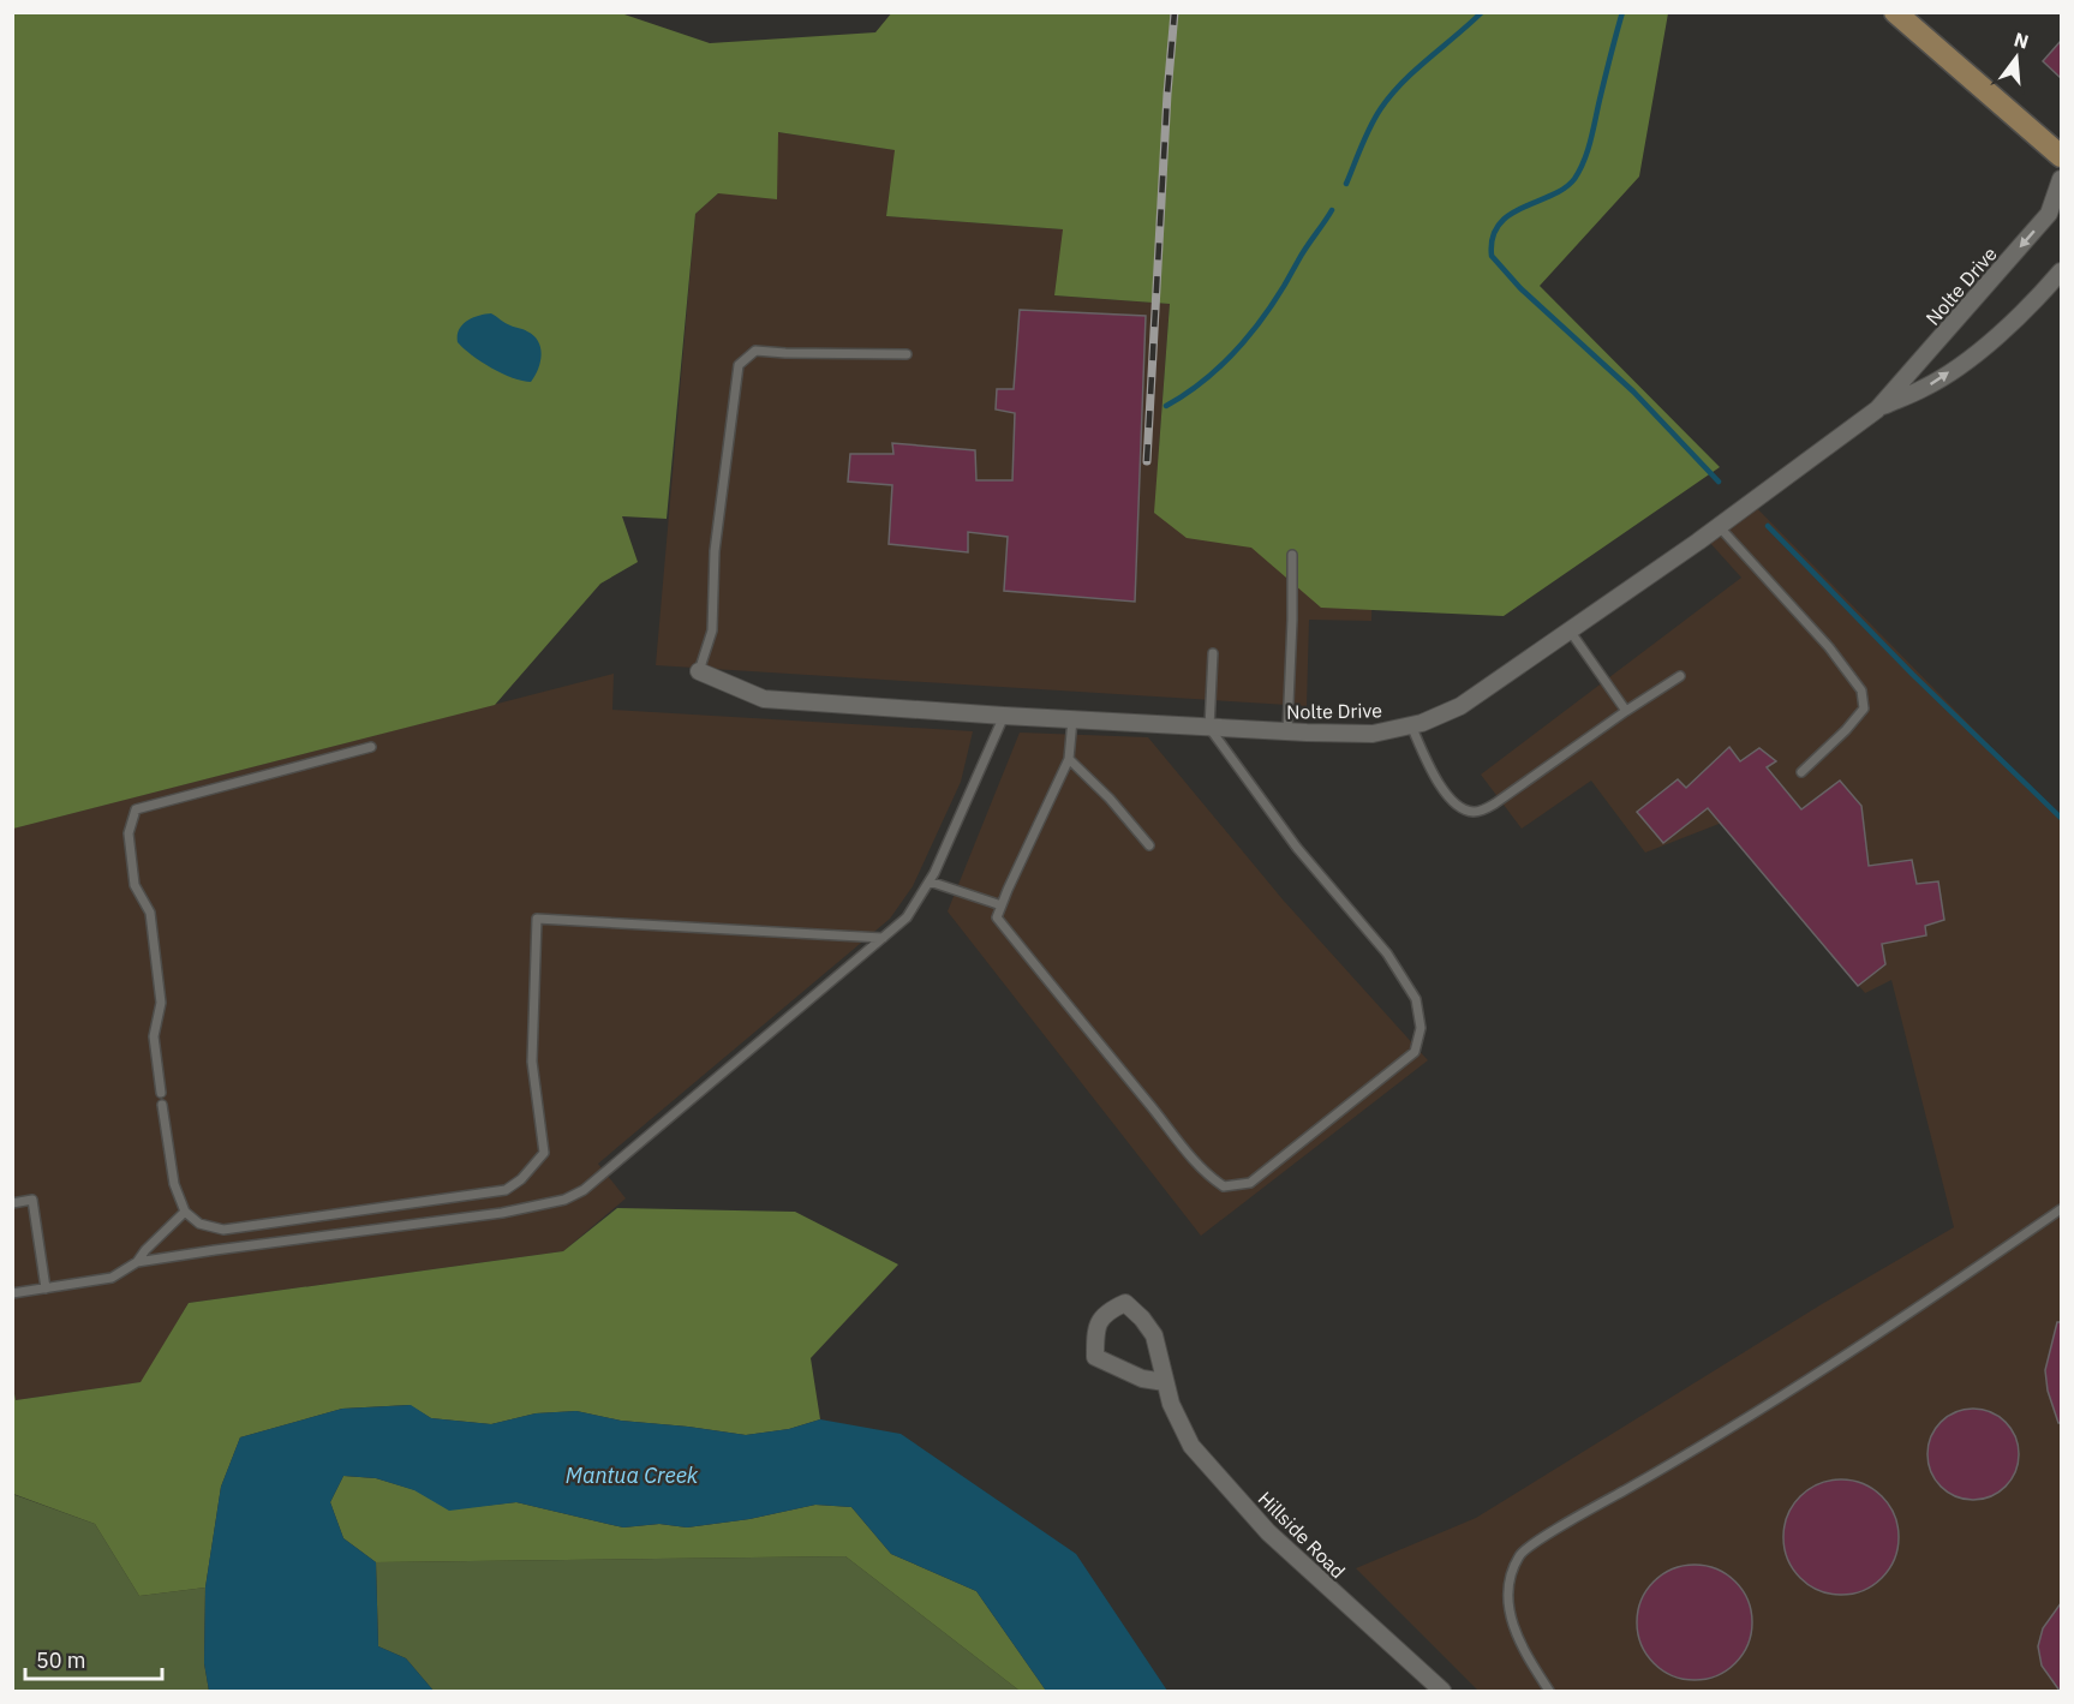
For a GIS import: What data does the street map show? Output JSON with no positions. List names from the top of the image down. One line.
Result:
{"streets":{"street":["Nolte Drive","Hillside Road"]},"water":["Mantua Creek"],"scale_bar":"50 m","north":"top"}
